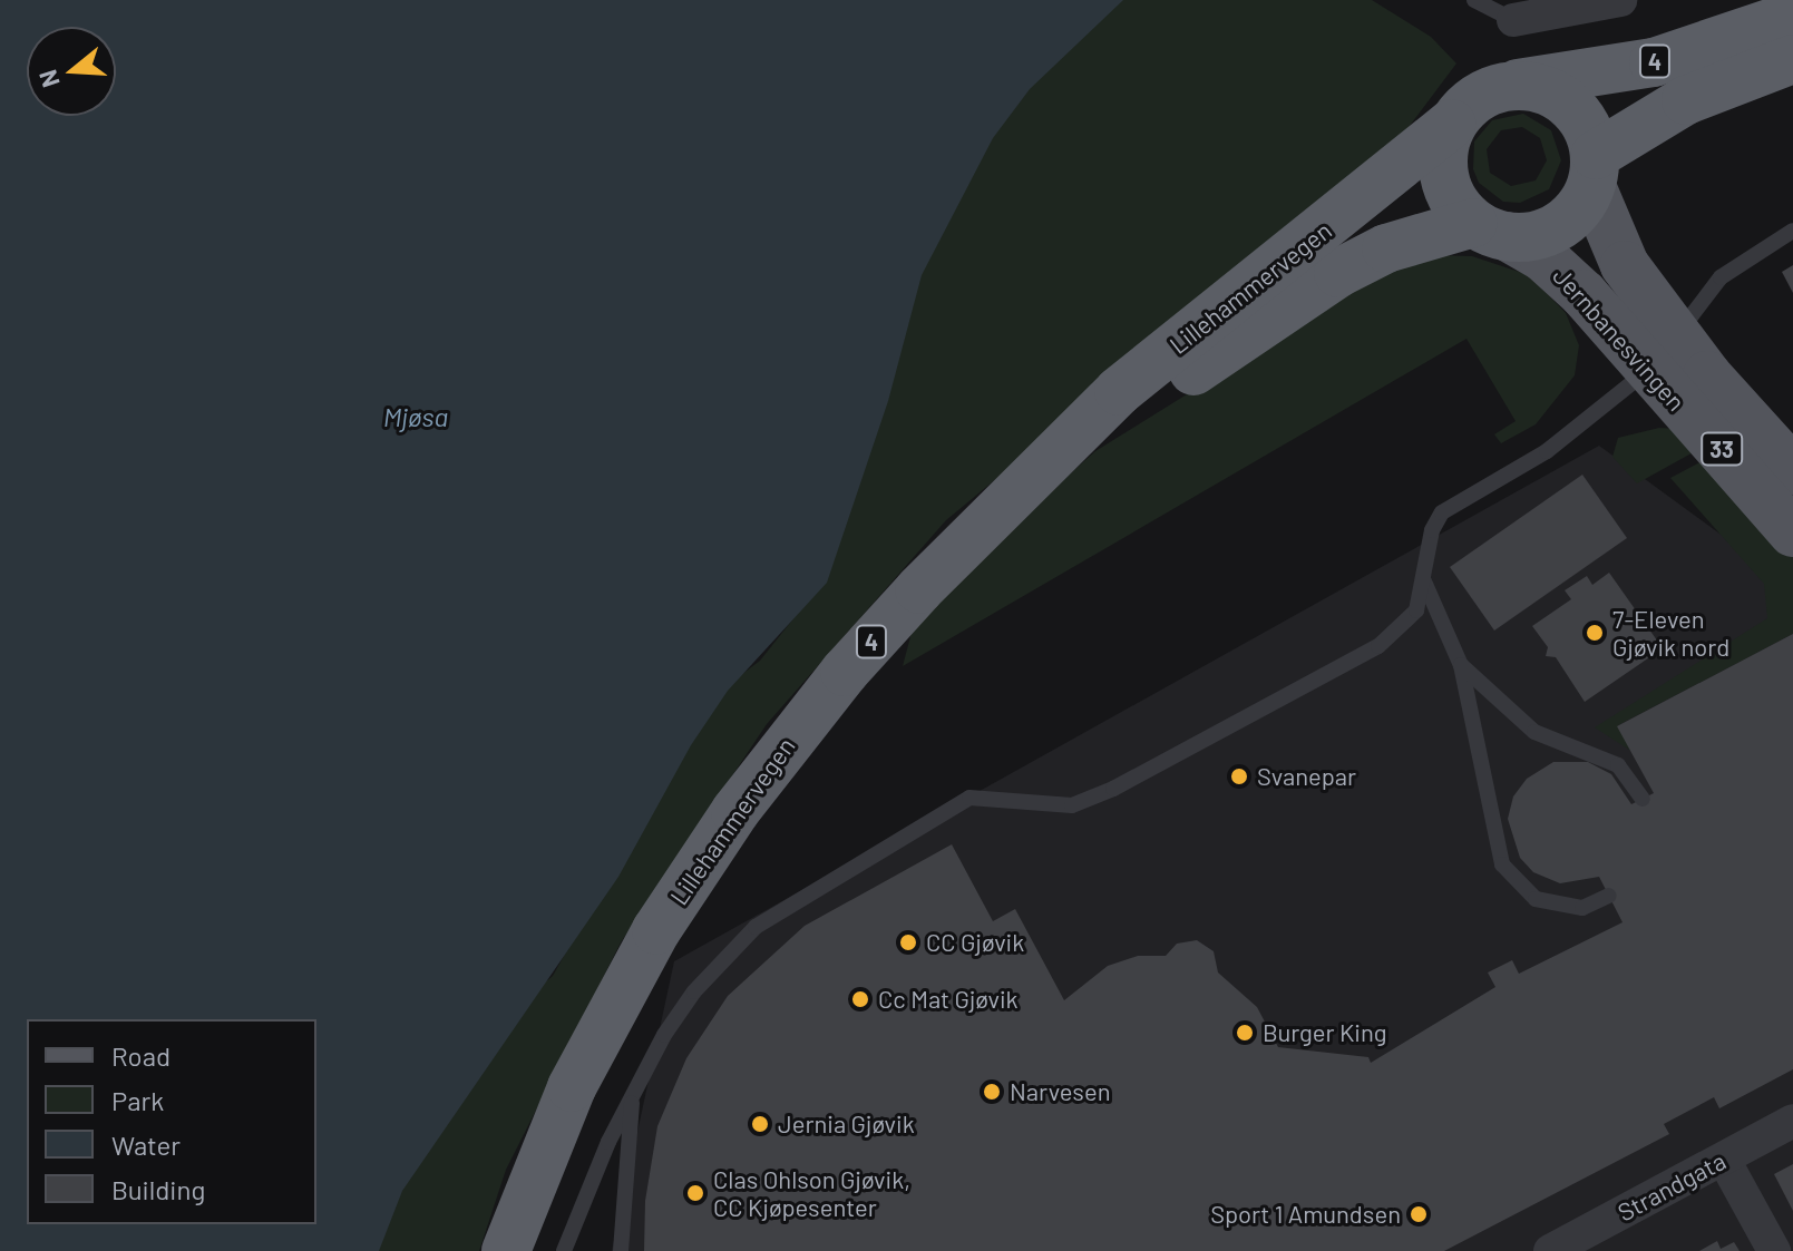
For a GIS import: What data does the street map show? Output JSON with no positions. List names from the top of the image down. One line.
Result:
{"streets":{"highway":["4","Lillehammervegen"],"main road":["Jernbanesvingen","33"],"street":["Strandgata"]},"crossings":[["4","Lillehammervegen"],["4","Jernbanesvingen"],["Lillehammervegen","Jernbanesvingen"],["Jernbanesvingen","33"]],"water":["Mjøsa"],"places":["7-Eleven Gjøvik nord","Svanepar","CC Gjøvik","Cc Mat Gjøvik","Burger King","Narvesen","Jernia Gjøvik","Clas Ohlson Gjøvik, CC Kjøpesenter","Sport 1 Amundsen"],"legend":["Road","Park","Water","Building"],"north":"left"}
